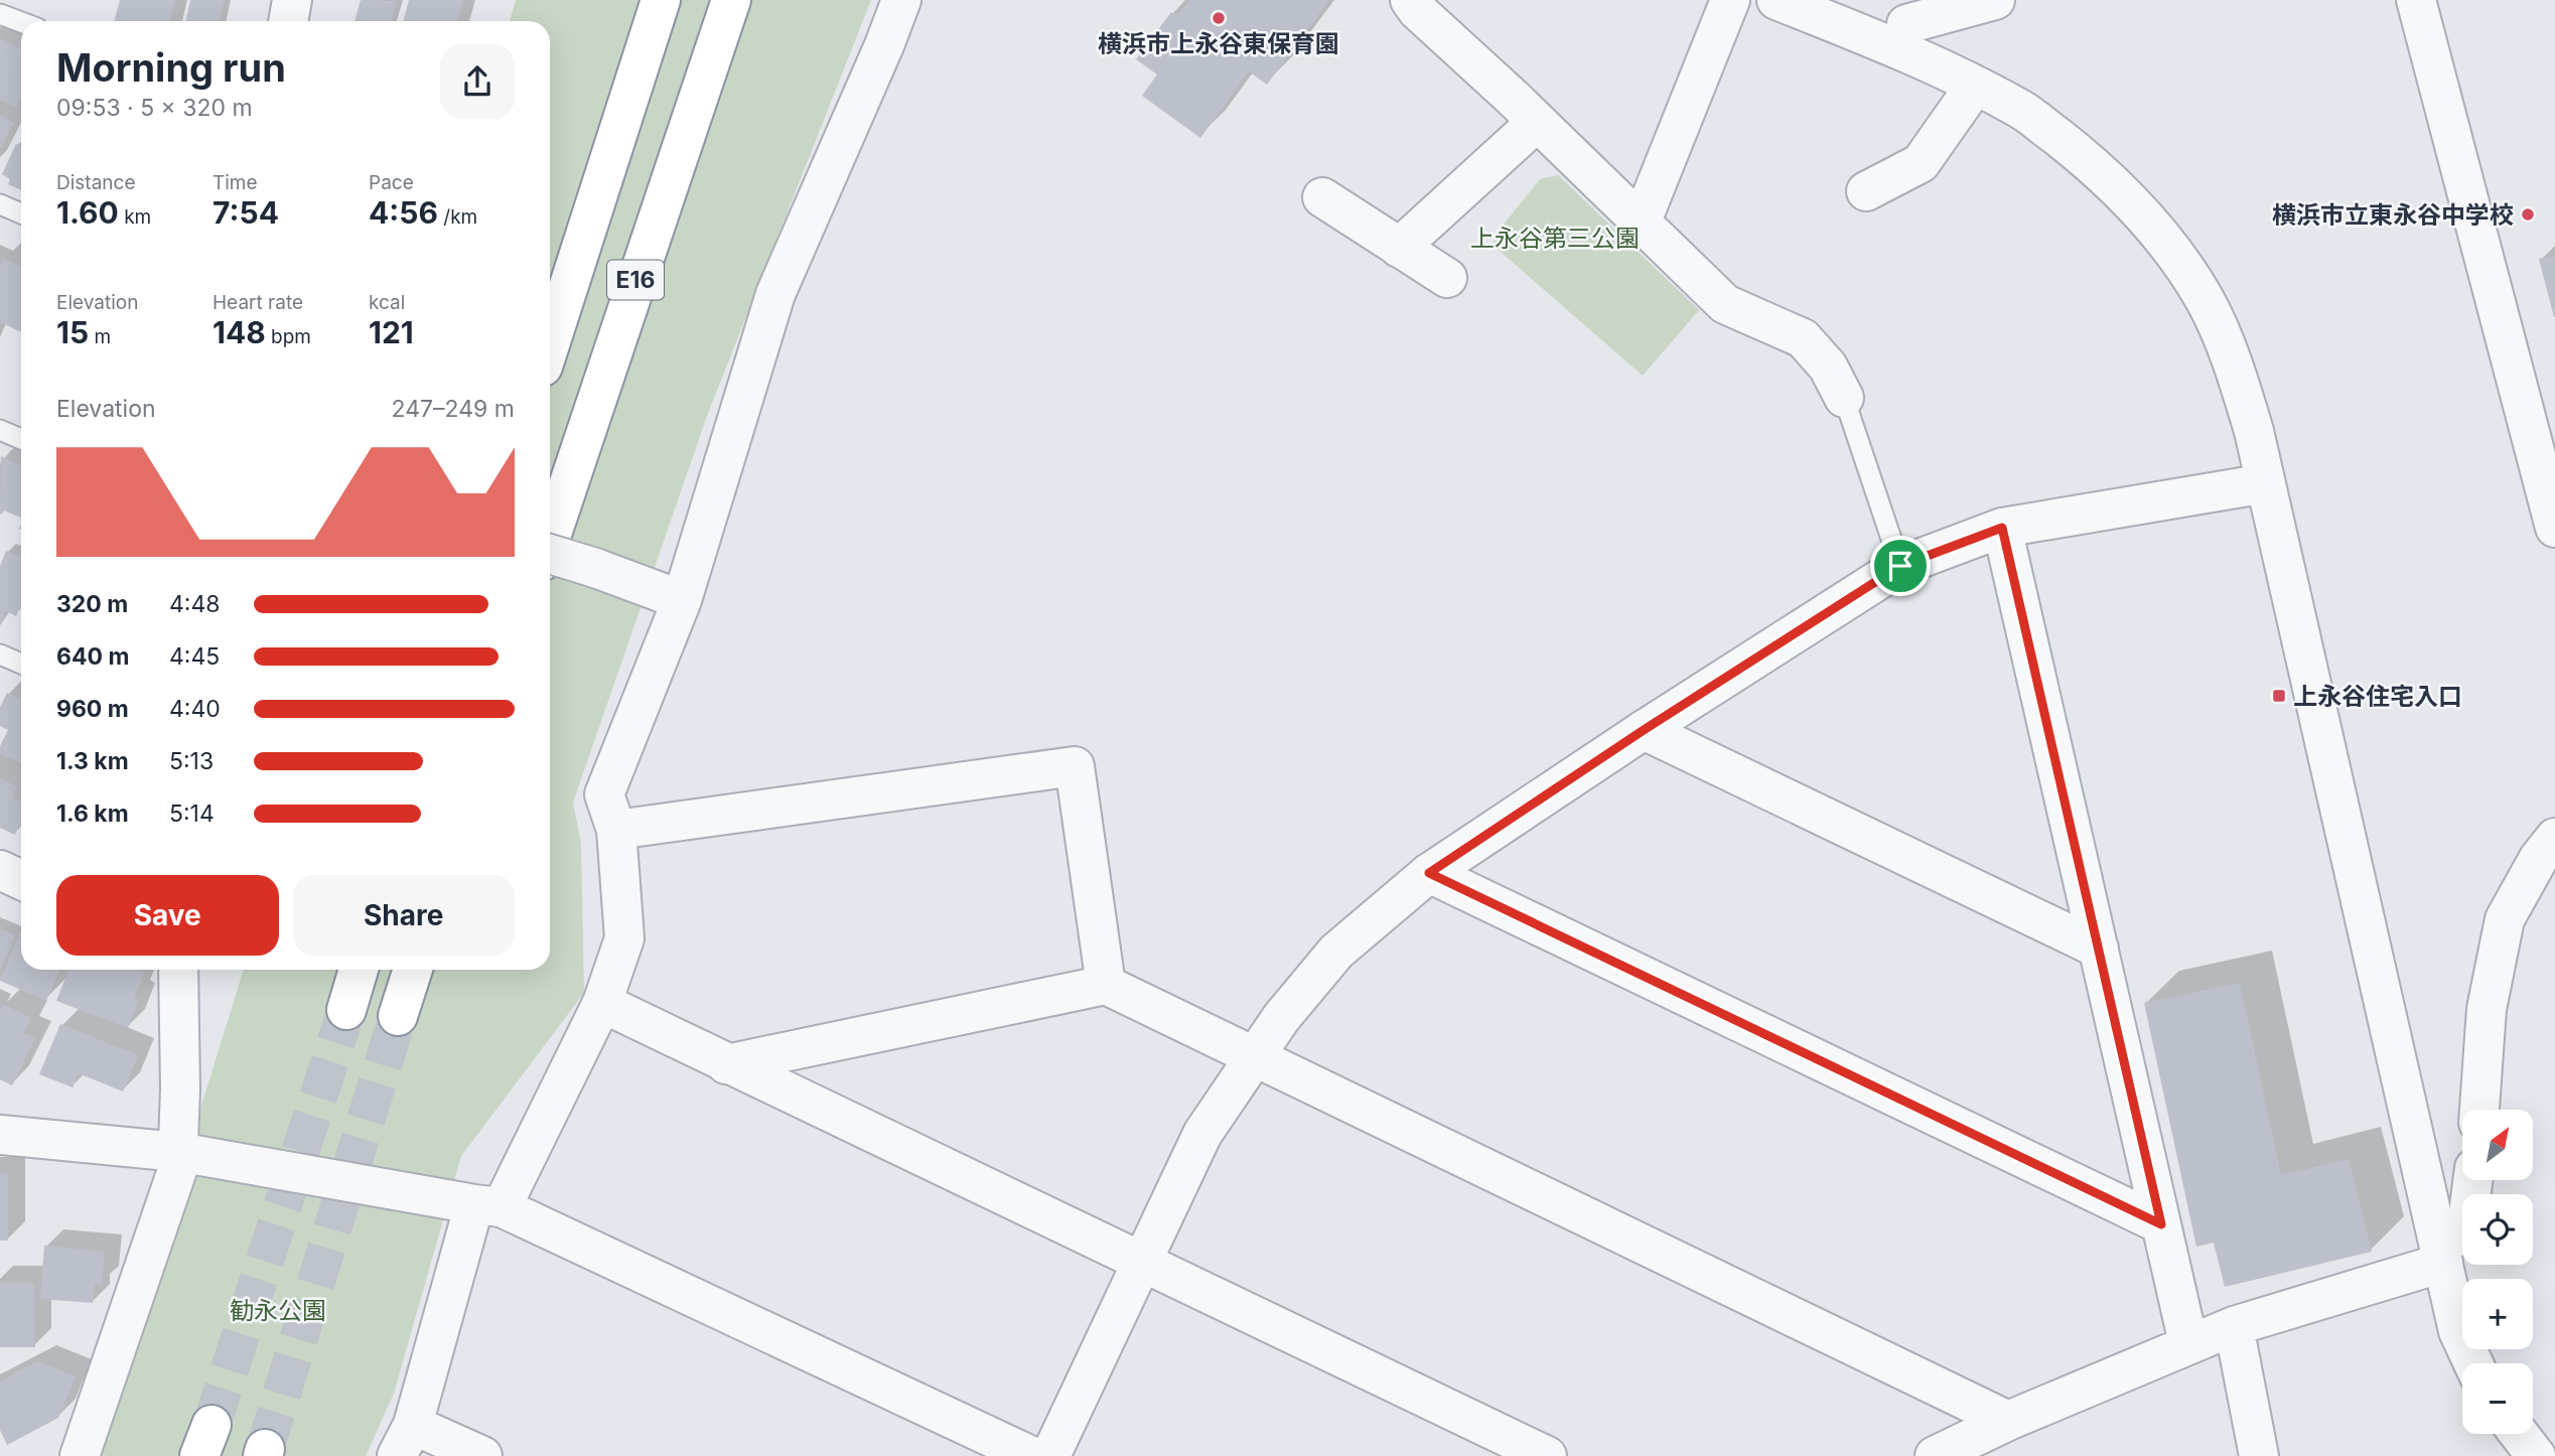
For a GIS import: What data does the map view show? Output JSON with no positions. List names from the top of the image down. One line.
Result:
{"streets":{"highway":["E16"]},"parks":["上永谷第三公園","勧永公園"],"places":{"other":["横浜市上永谷東保育園","横浜市立東永谷中学校"],"transit":["上永谷住宅入口"]},"north":"top right","page":{"heading":["Morning run","09:53 · 5 × 320 m"],"stats":[["Distance","1.60 km"],["Time","7:54"],["Pace","4:56 /km"],["Elevation","15 m"],["Heart rate","148 bpm"],["kcal","121"]],"chart":["Elevation","247–249 m"],"list":[{"name":"320 m","note":"4:48"},{"name":"640 m","note":"4:45"},{"name":"960 m","note":"4:40"},{"name":"1.3 km","note":"5:13"},{"name":"1.6 km","note":"5:14"}],"buttons":["Save","Share"],"map_buttons":["+","−"]}}
